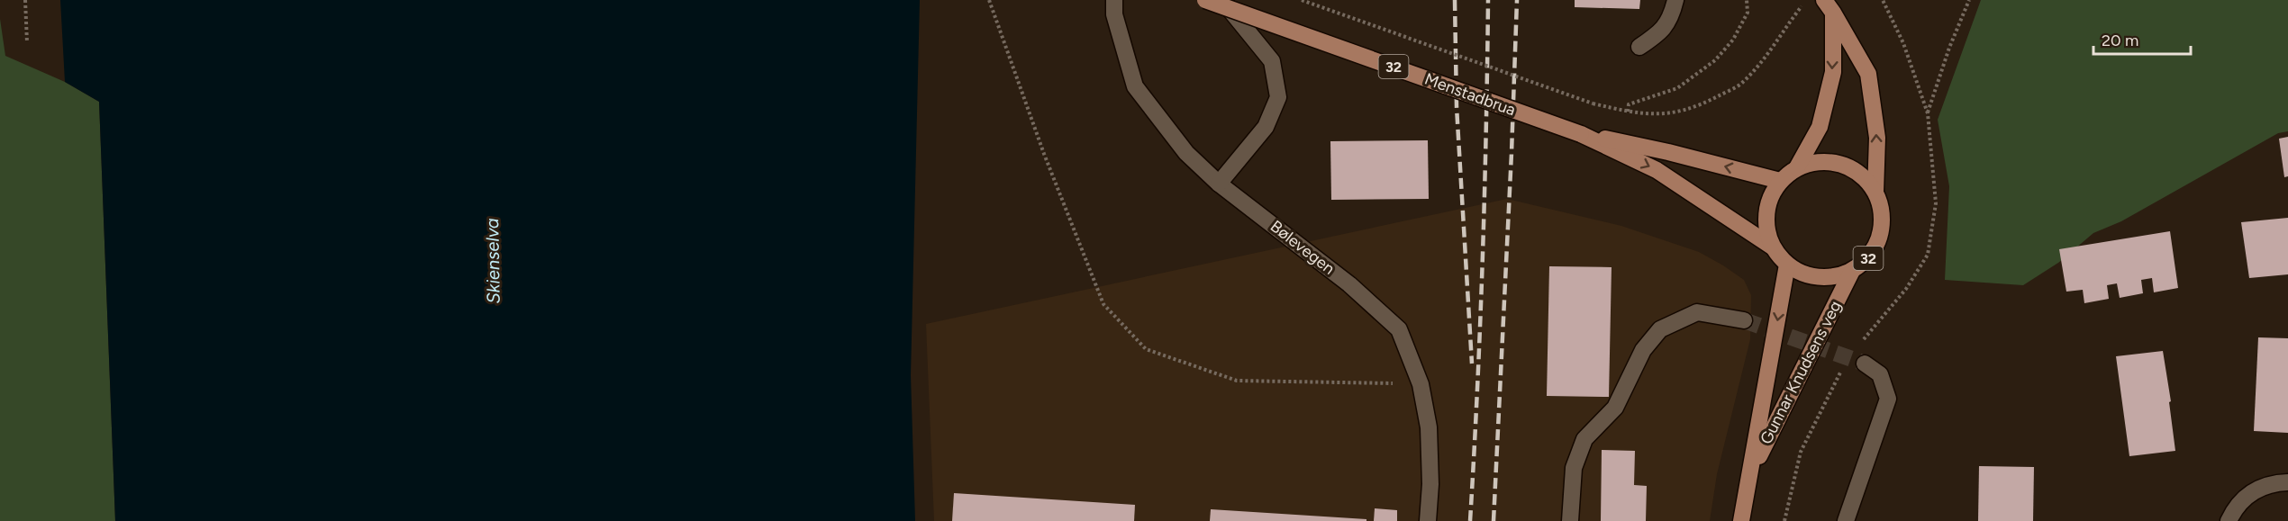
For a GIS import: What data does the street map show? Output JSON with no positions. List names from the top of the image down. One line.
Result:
{"streets":{"main road":["32","Menstadbrua","Gunnar Knudsens veg"],"street":["Bølevegen"]},"crossings":[["32","Menstadbrua"],["32","Gunnar Knudsens veg"],["Menstadbrua","Gunnar Knudsens veg"]],"water":["Skienselva"],"scale_bar":"20 m"}
